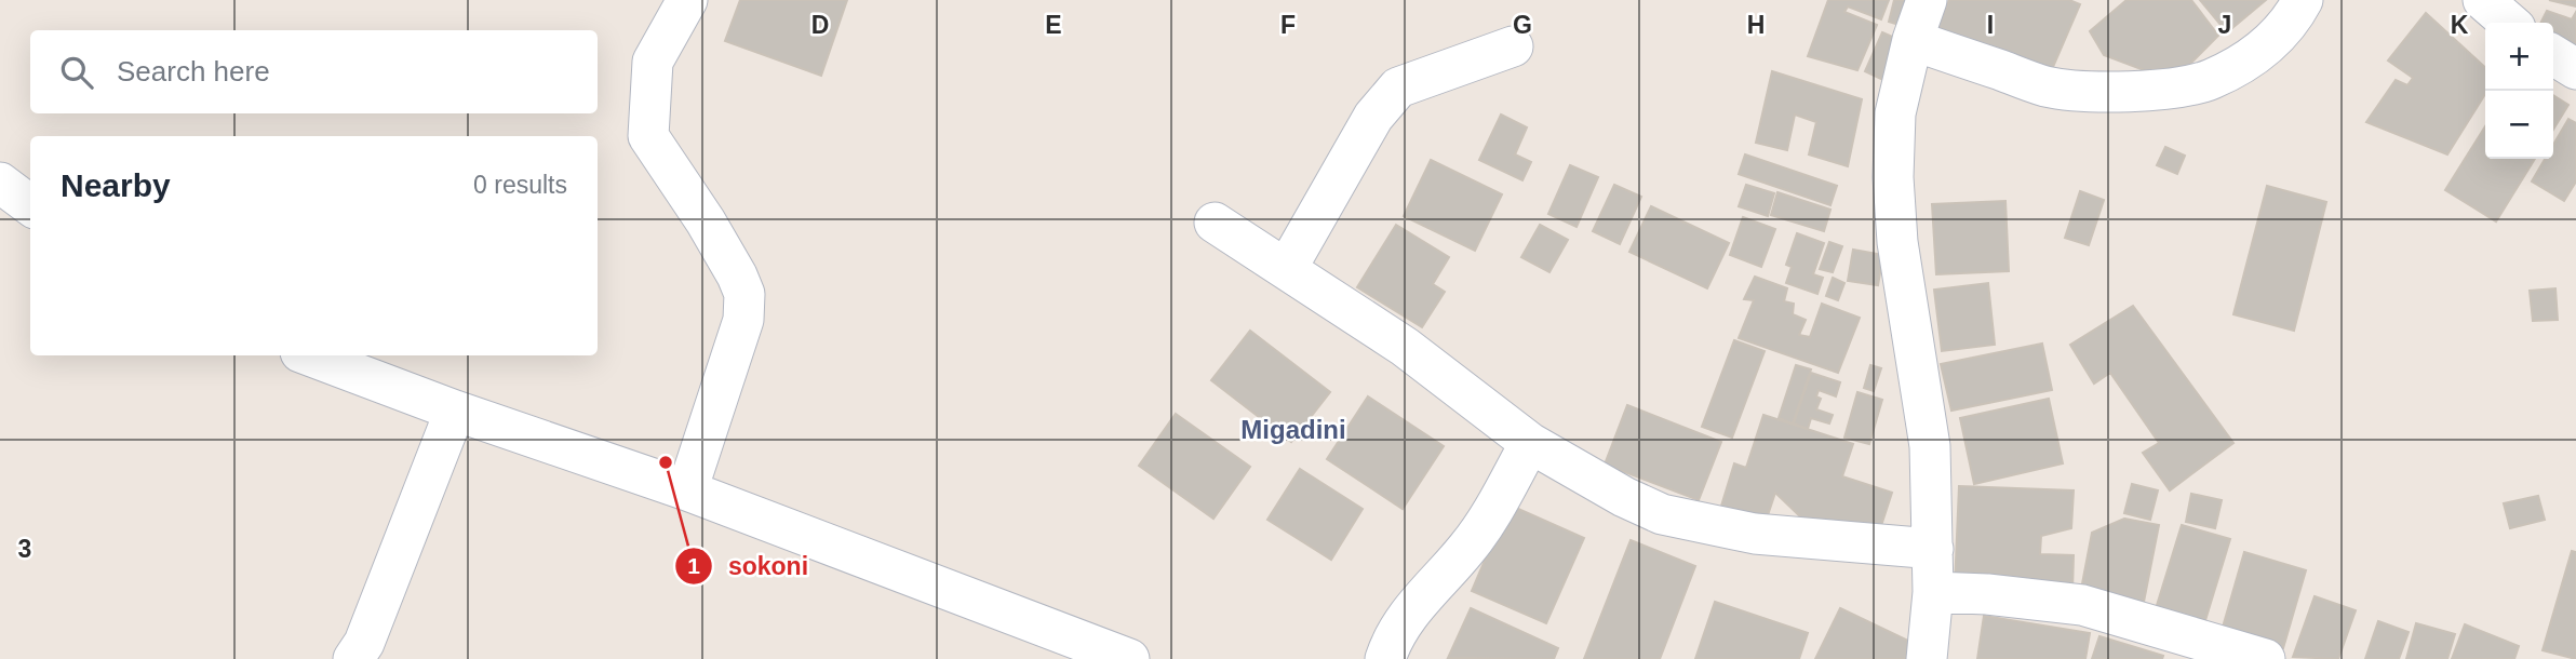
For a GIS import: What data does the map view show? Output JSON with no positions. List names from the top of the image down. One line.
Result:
{"districts":["Migadini"],"places":["sokoni"],"page":{"map_buttons":["+","−"],"search":"Search here","heading":["Nearby","0 results"]},"grid":{"columns":["D","E","F","G","H","I","J","K"],"rows":["3"]}}
